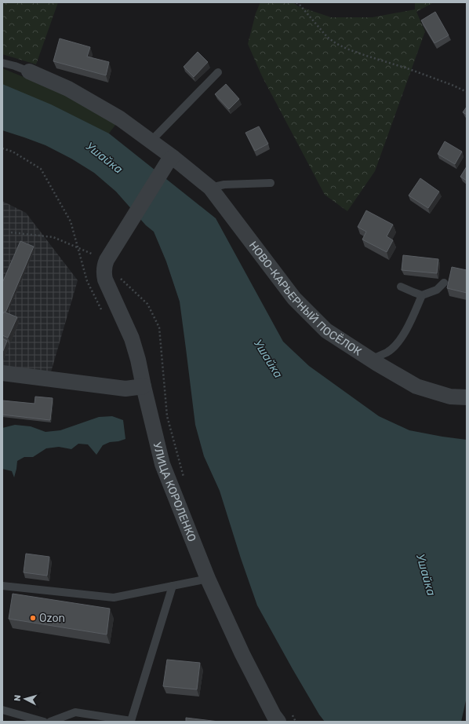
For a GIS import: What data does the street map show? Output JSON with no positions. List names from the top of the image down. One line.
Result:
{"streets":{"street":["НОВО-КАРЬЕРНЫЙ ПОСЁЛОК","УЛИЦА КОРОЛЕНКО"]},"water":["Ушайка"],"places":["Ozon"],"north":"left"}
